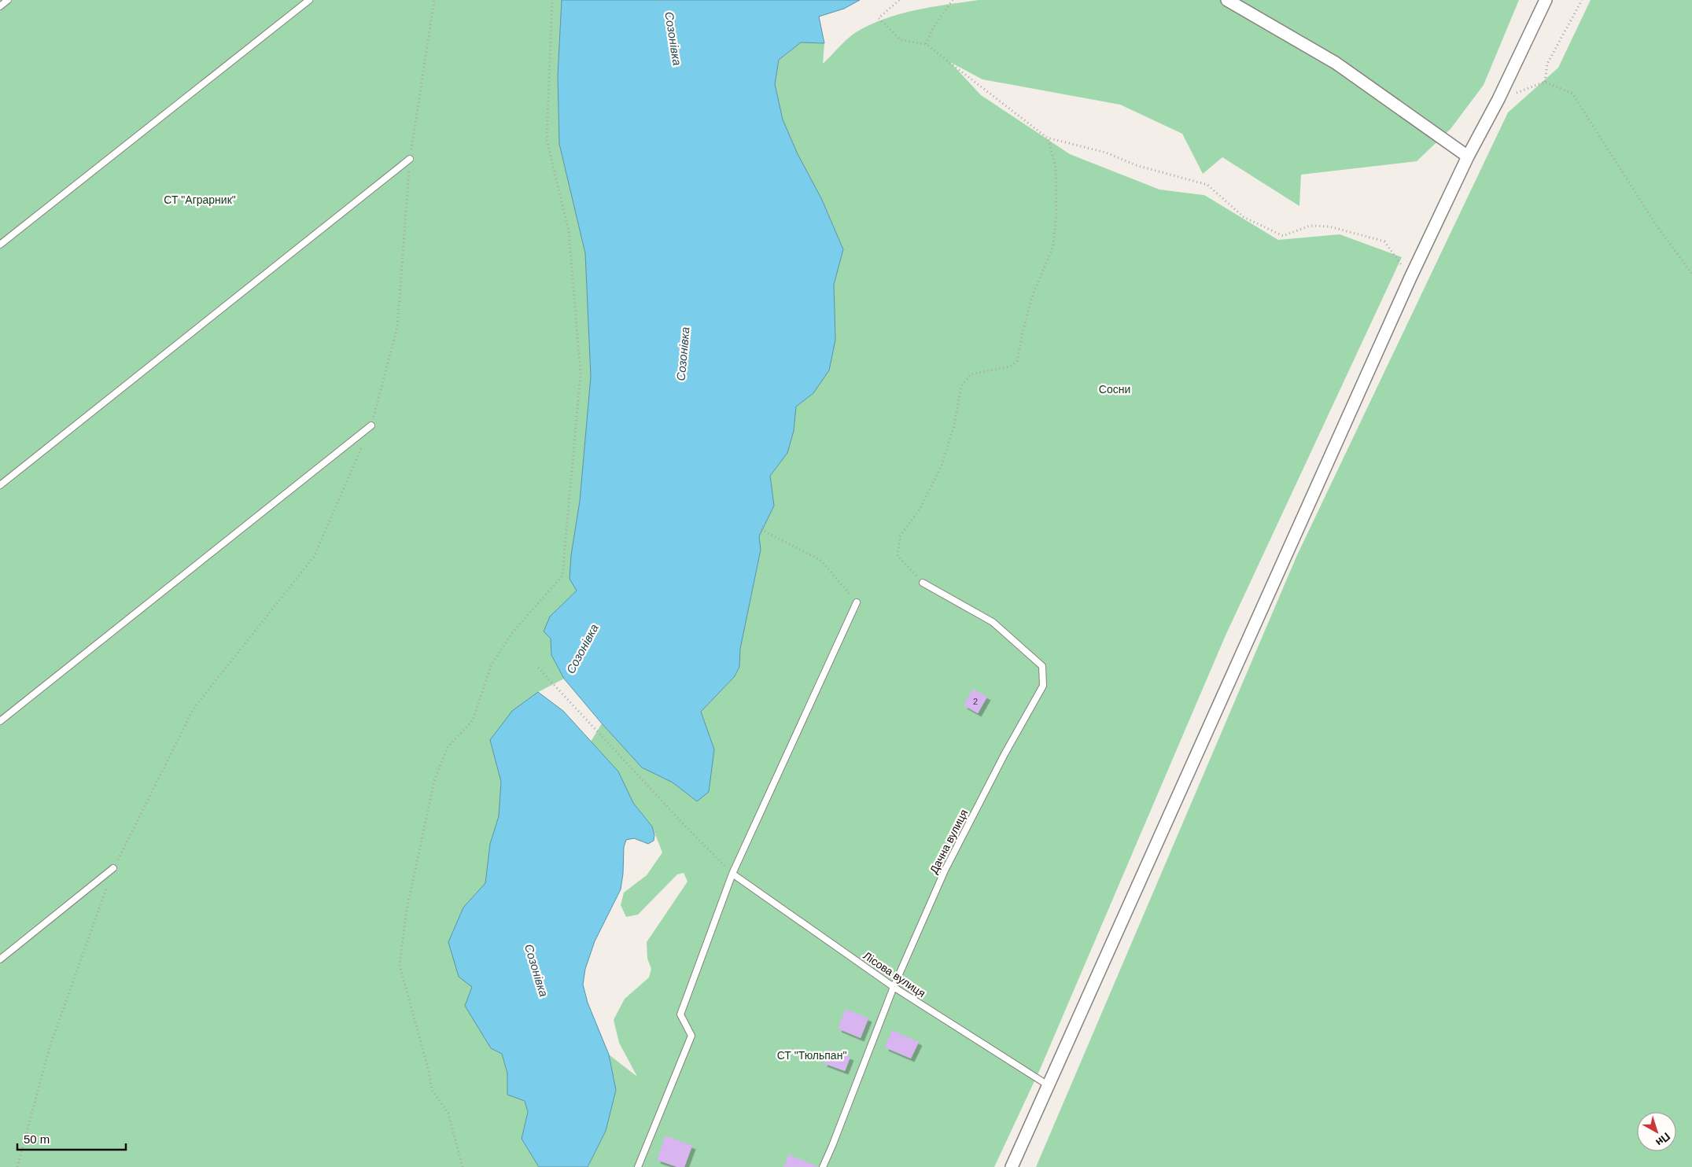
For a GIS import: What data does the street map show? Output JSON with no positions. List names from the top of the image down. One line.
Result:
{"streets":{"lane":["Дачна вулиця","Лісова вулиця"]},"crossings":[["Дачна вулиця","Лісова вулиця"]],"water":["Созонівка"],"parks":["СТ \"Аграрник\"","Сосни","СТ \"Тюльпан\""],"house_numbers":["2"],"scale_bar":"50 m","north":"bottom right"}
